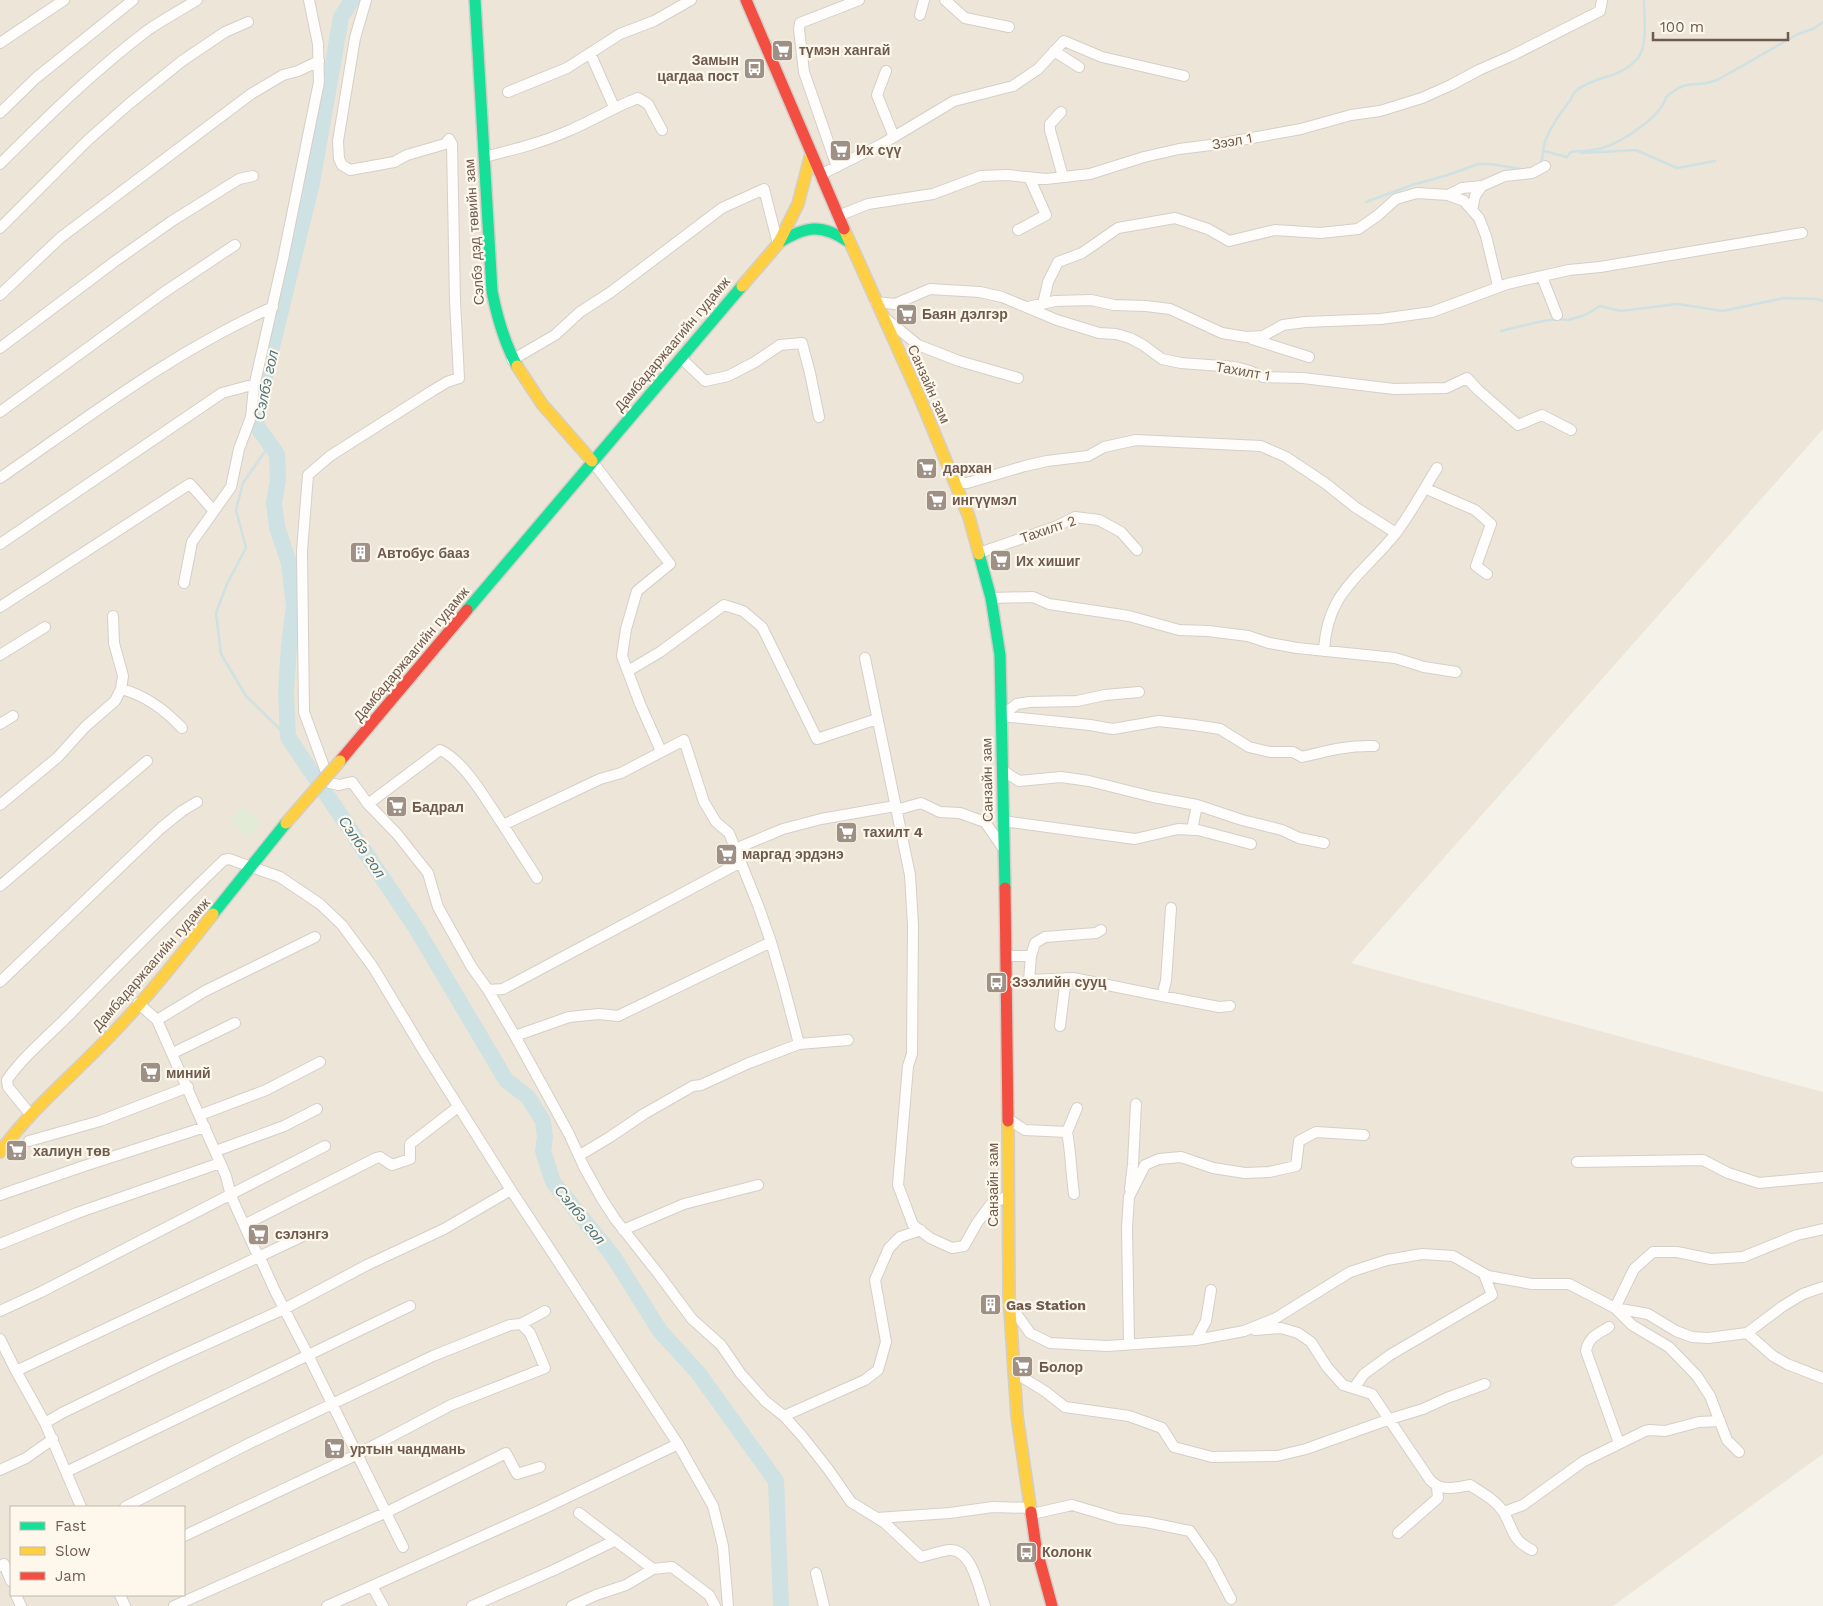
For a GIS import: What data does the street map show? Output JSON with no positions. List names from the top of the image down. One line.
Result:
{"streets":{"main road":["Сэлбэ дэд төвийн зам","Дамбадаржаагийн гудамж","Санзайн зам"],"street":["Зээл 1","Тахилт 1","Тахилт 2"]},"crossings":[["Зээл 1","Санзайн зам"],["Сэлбэ дэд төвийн зам","Дамбадаржаагийн гудамж"],["Дамбадаржаагийн гудамж","Санзайн зам"],["Тахилт 1","Санзайн зам"],["Санзайн зам","Тахилт 2"]],"water":["Сэлбэ гол"],"places":{"supermarket":["түмэн хангай","Их сүү","Баян дэлгэр","дархан","ингүүмэл","Их хишиг","Бадрал","тахилт 4","маргад эрдэнэ","миний","халиун төв","сэлэнгэ","Болор","уртын чандмань"],"bus stop":["Замын цагдаа пост","Зээлийн сууц","Колонк"],"building":["Автобус бааз","Gas Station"]},"legend":["Fast","Slow","Jam"],"scale_bar":"100 m"}
